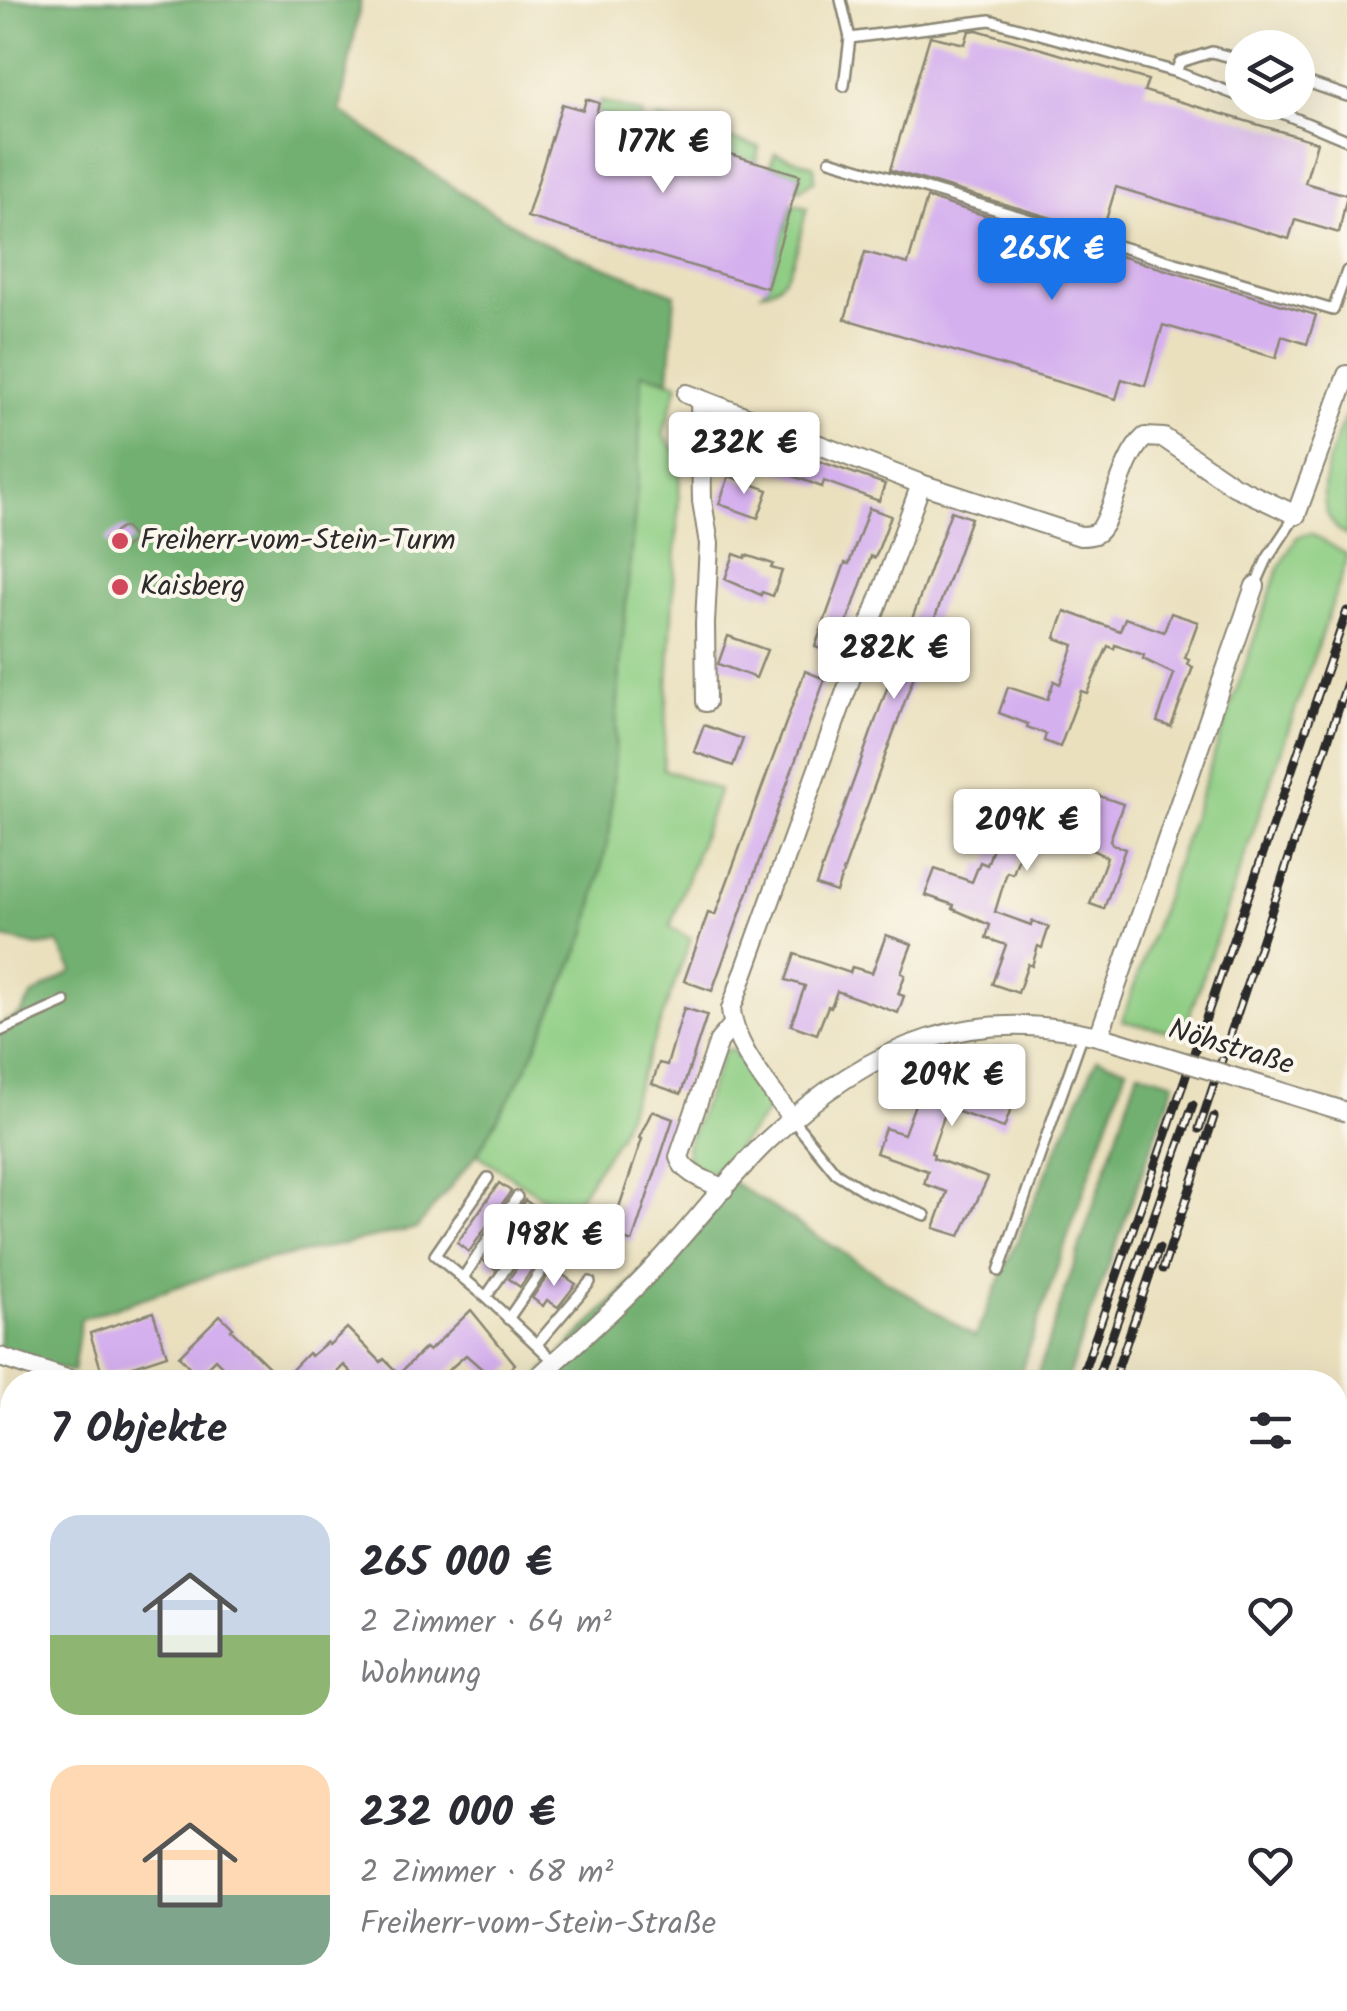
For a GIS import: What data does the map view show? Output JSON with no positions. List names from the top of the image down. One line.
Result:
{"streets":{"street":["Nöhstraße"]},"places":["Freiherr-vom-Stein-Turm","Kaisberg"],"page":{"price":["177K €","265K €","232K €","282K €","209K €","209K €","198K €"],"heading":"7 Objekte","list":[{"name":"265 000 €","note":"2 Zimmer · 64 m² · Wohnung"},{"name":"232 000 €","note":"2 Zimmer · 68 m² · Freiherr-vom-Stein-Straße"}]}}
